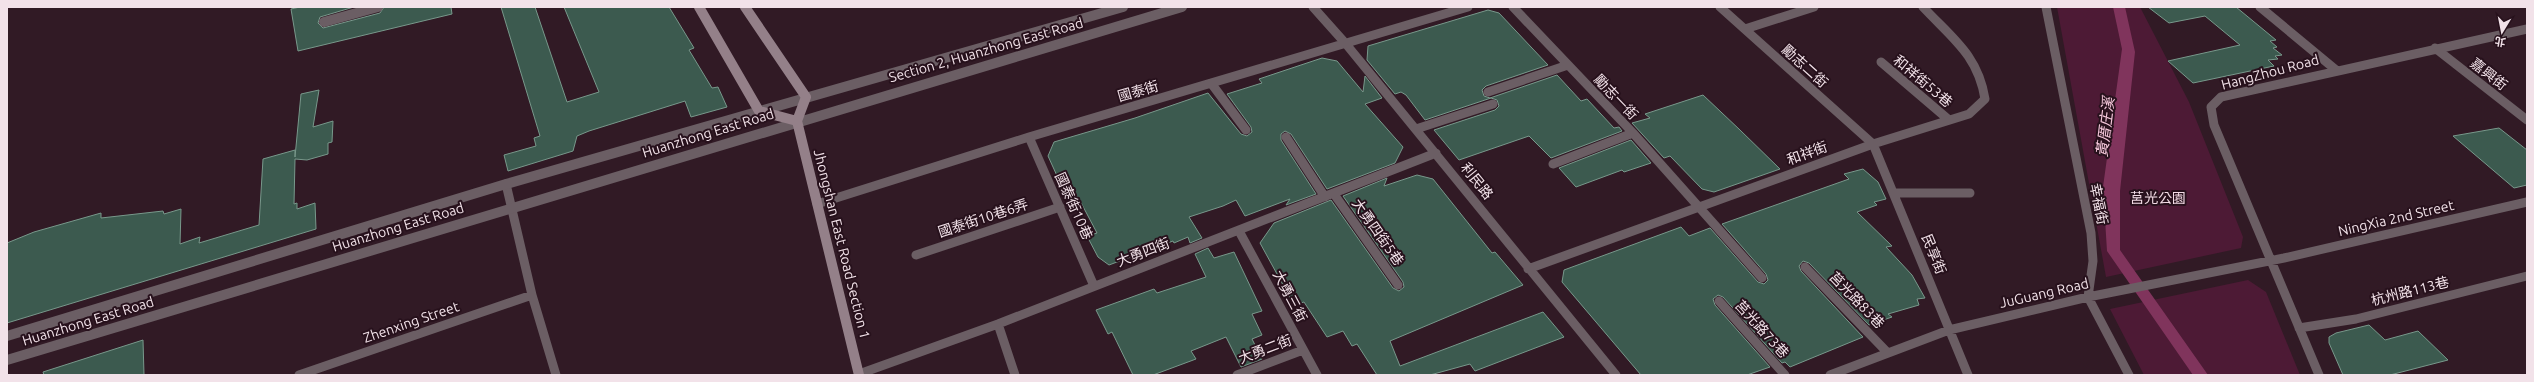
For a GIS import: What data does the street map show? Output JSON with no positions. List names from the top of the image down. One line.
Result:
{"streets":{"main road":["Jhongshan East Road Section 1"],"street":["Section 2, Huanzhong East Road","Huanzhong East Road"],"lane":["勵志二街","HangZhou Road","嘉興街","和祥街53巷","國泰街","勵志一街","和祥街","利民路","幸福街","國泰街10巷","國泰街10巷6弄","NingXia 2nd Street","大勇四街5巷","大勇四街","民享街","杭州路113巷","JuGuang Road","大勇三街","莒光路83巷","Zhenxing Street","莒光路73巷","大勇二街"]},"crossings":[["Section 2, Huanzhong East Road","Huanzhong East Road"],["Section 2, Huanzhong East Road","Jhongshan East Road Section 1"],["勵志二街","和祥街"],["勵志二街","民享街"],["HangZhou Road","嘉興街"],["HangZhou Road","NingXia 2nd Street"],["HangZhou Road","杭州路113巷"],["HangZhou Road","JuGuang Road"],["和祥街53巷","和祥街"],["國泰街","利民路"],["國泰街","國泰街10巷"],["國泰街","Jhongshan East Road Section 1"],["勵志一街","和祥街"],["Huanzhong East Road","Jhongshan East Road Section 1"],["和祥街","利民路"],["和祥街","民享街"],["利民路","大勇四街"],["幸福街","JuGuang Road"],["國泰街10巷","國泰街10巷6弄"],["國泰街10巷","大勇四街"],["NingXia 2nd Street","JuGuang Road"],["大勇四街5巷","大勇四街"],["Jhongshan East Road Section 1","大勇四街"],["大勇四街","大勇三街"],["民享街","JuGuang Road"],["JuGuang Road","莒光路83巷"],["大勇三街","大勇二街"]],"water":["黃厝庄溪"],"parks":["莒光公園"],"north":"bottom"}
